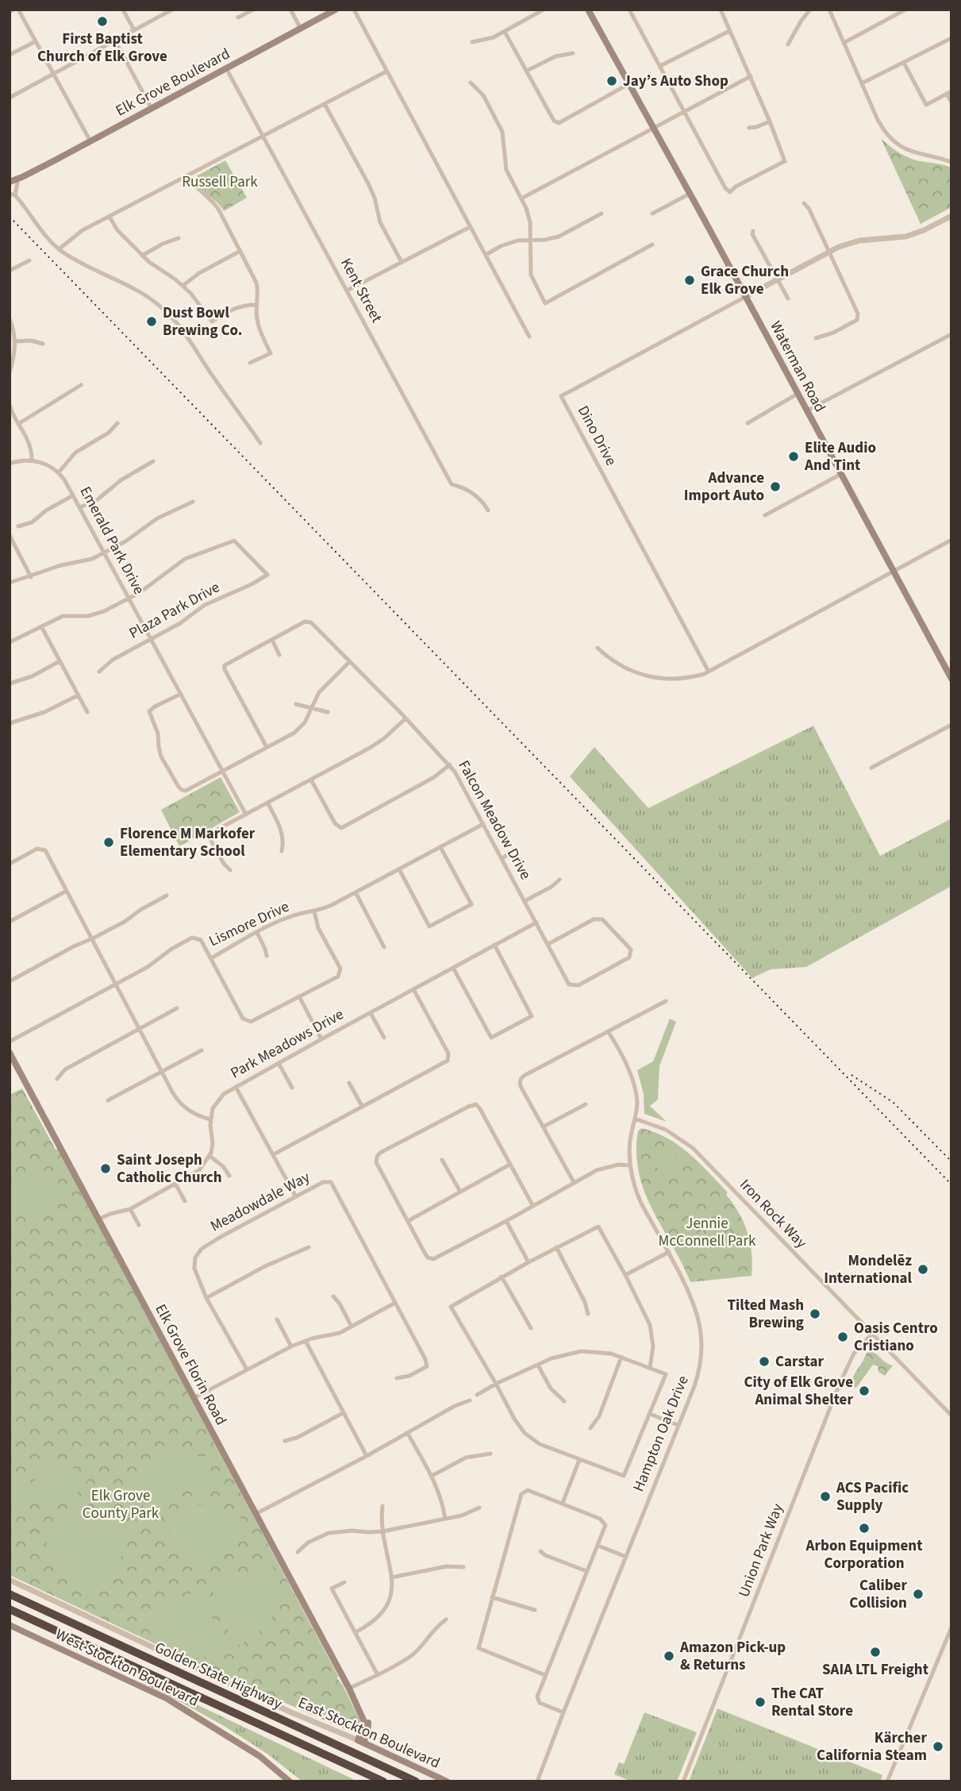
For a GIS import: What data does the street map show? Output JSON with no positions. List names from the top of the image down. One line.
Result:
{"streets":{"highway":["Golden State Highway"],"main road":["Elk Grove Boulevard","Waterman Road","Elk Grove Florin Road","West Stockton Boulevard","East Stockton Boulevard"],"street":["Kent Street","Dino Drive","Emerald Park Drive","Plaza Park Drive","Falcon Meadow Drive","Lismore Drive","Park Meadows Drive","Meadowdale Way","Iron Rock Way","Hampton Oak Drive","Union Park Way"]},"crossings":[["Elk Grove Boulevard","Kent Street"],["Waterman Road","Dino Drive"],["Emerald Park Drive","Plaza Park Drive"],["Falcon Meadow Drive","Lismore Drive"],["Falcon Meadow Drive","Park Meadows Drive"],["Iron Rock Way","Hampton Oak Drive"],["Iron Rock Way","Union Park Way"],["Elk Grove Florin Road","East Stockton Boulevard"]],"parks":["Russell Park","Jennie McConnell Park","Elk Grove County Park"],"places":["First Baptist Church of Elk Grove","Jay’s Auto Shop","Grace Church Elk Grove","Dust Bowl Brewing Co.","Elite Audio And Tint","Advance Import Auto","Florence M Markofer Elementary School","Saint Joseph Catholic Church","Mondelēz International","Tilted Mash Brewing","Oasis Centro Cristiano","Carstar","City of Elk Grove Animal Shelter","ACS Pacific Supply","Arbon Equipment Corporation","Caliber Collision","SAIA LTL Freight","Amazon Pick-up & Returns","The CAT Rental Store","Kärcher California Steam"]}
